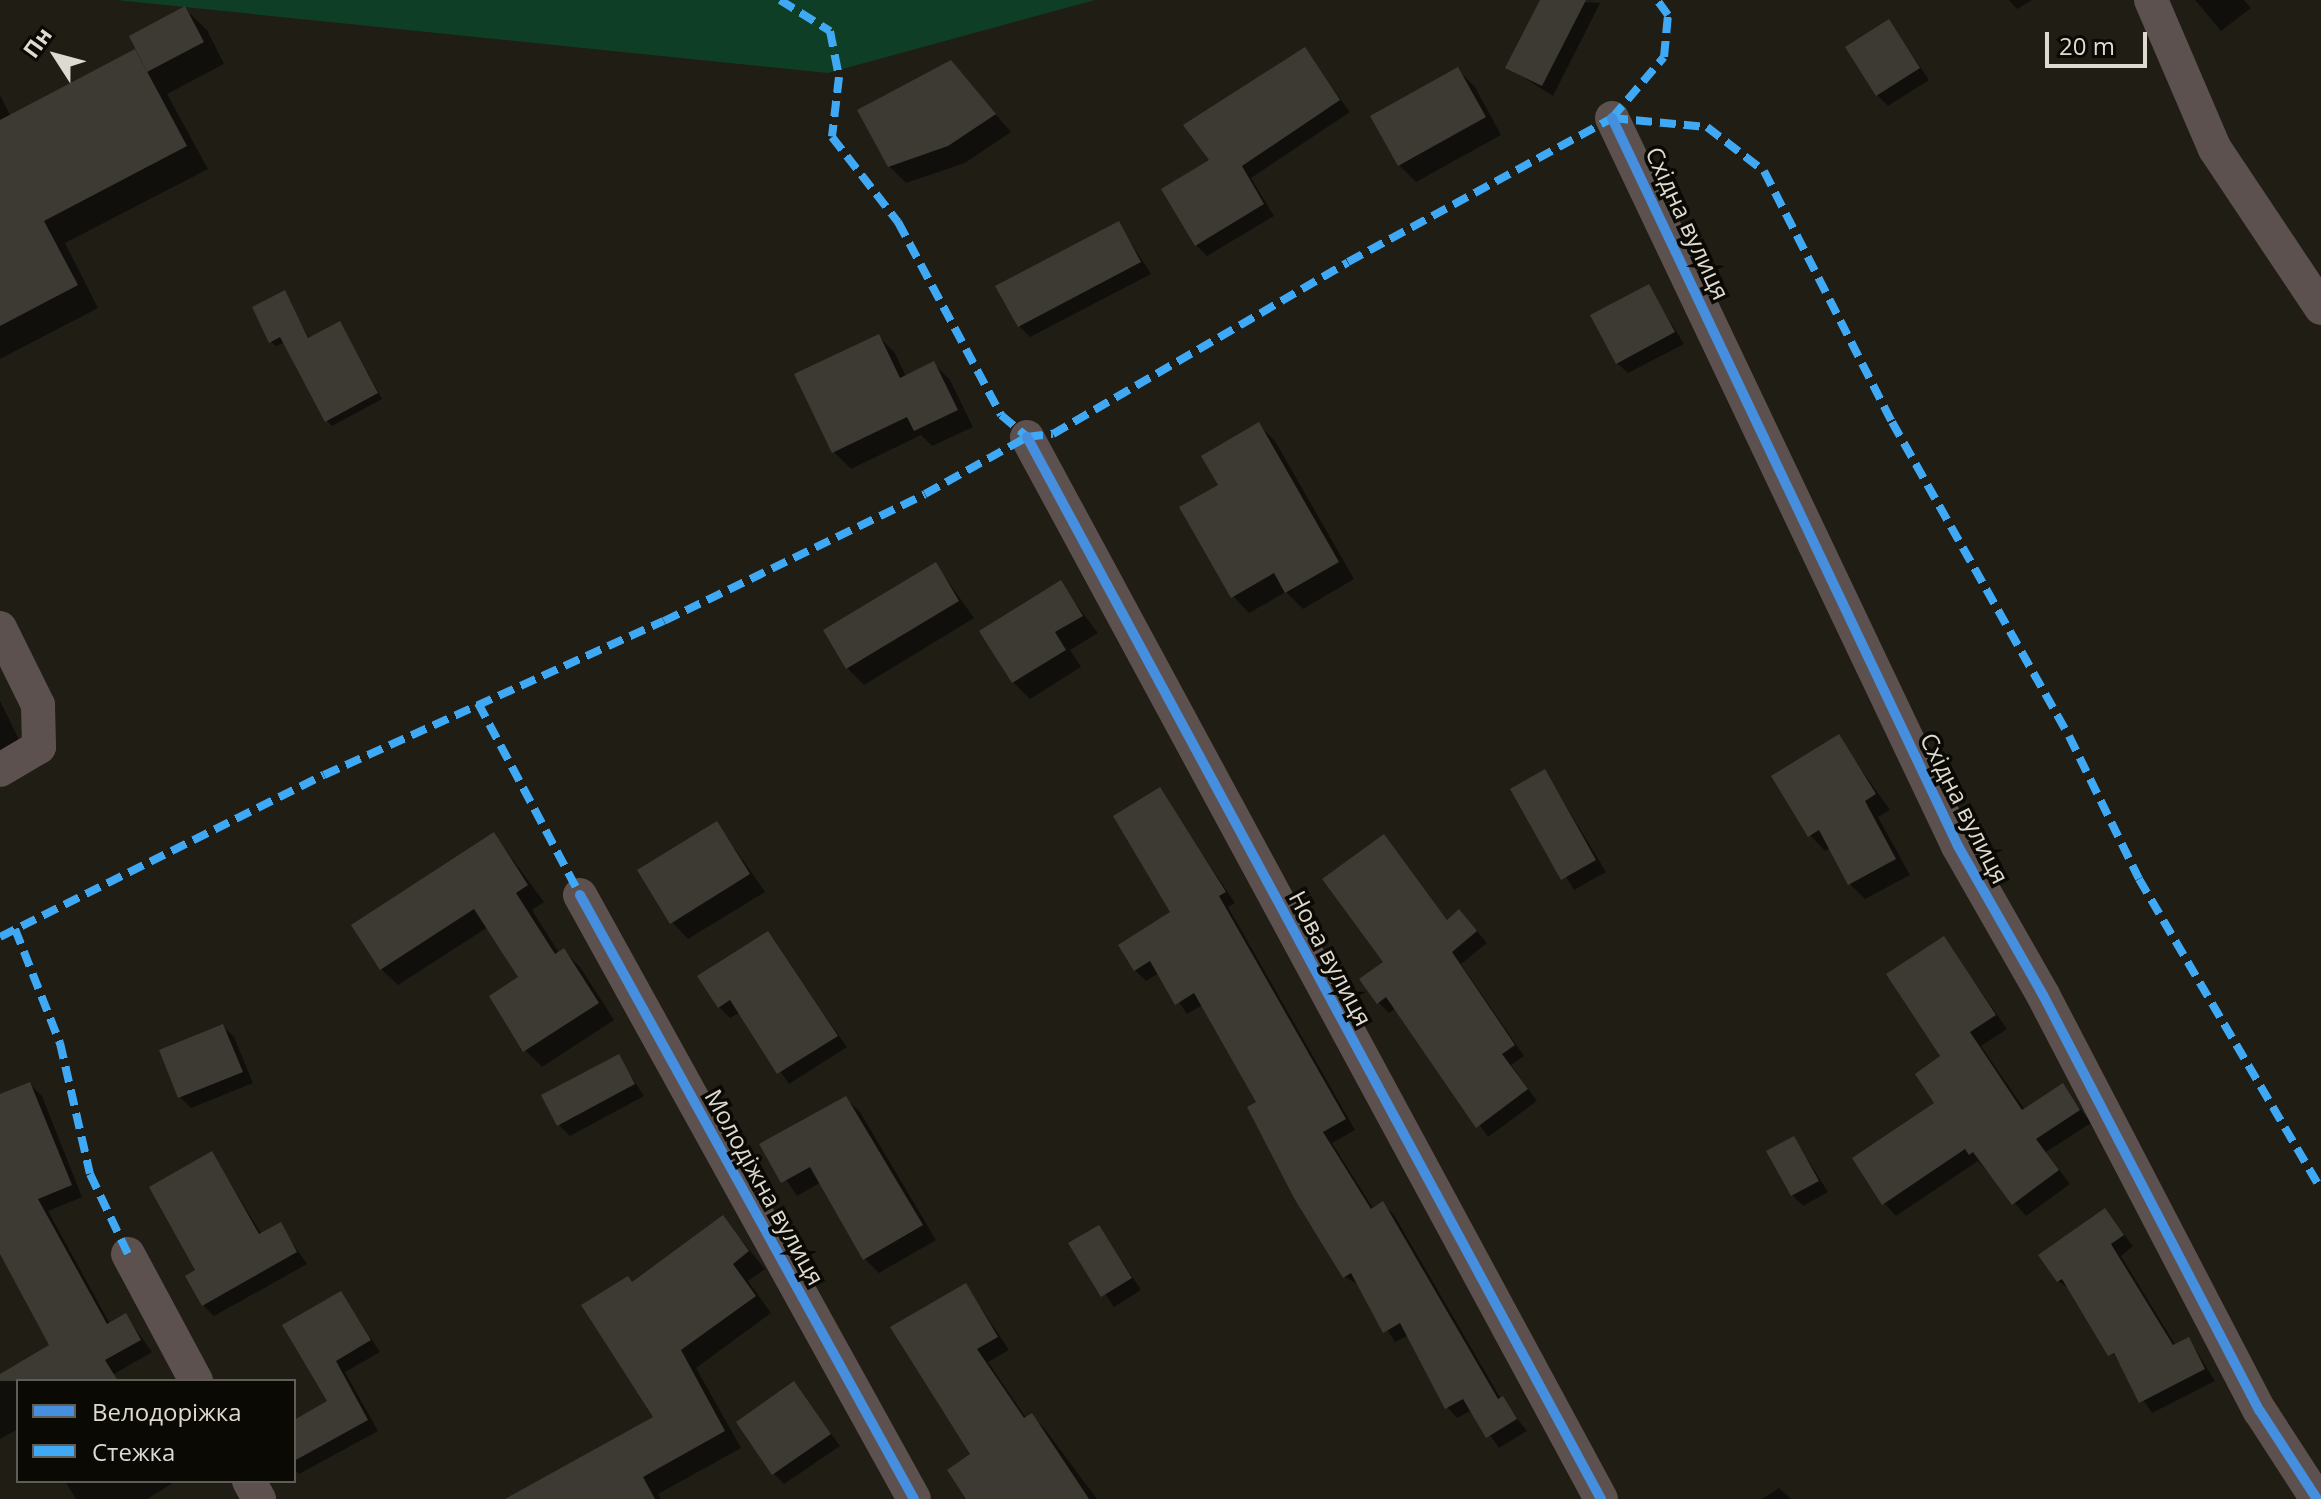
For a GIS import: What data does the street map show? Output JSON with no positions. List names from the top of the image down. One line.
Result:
{"streets":{"street":["Східна вулиця","Нова вулиця","Молодіжна вулиця"]},"legend":["Велодоріжка","Стежка"],"scale_bar":"20 m","north":"top left"}
